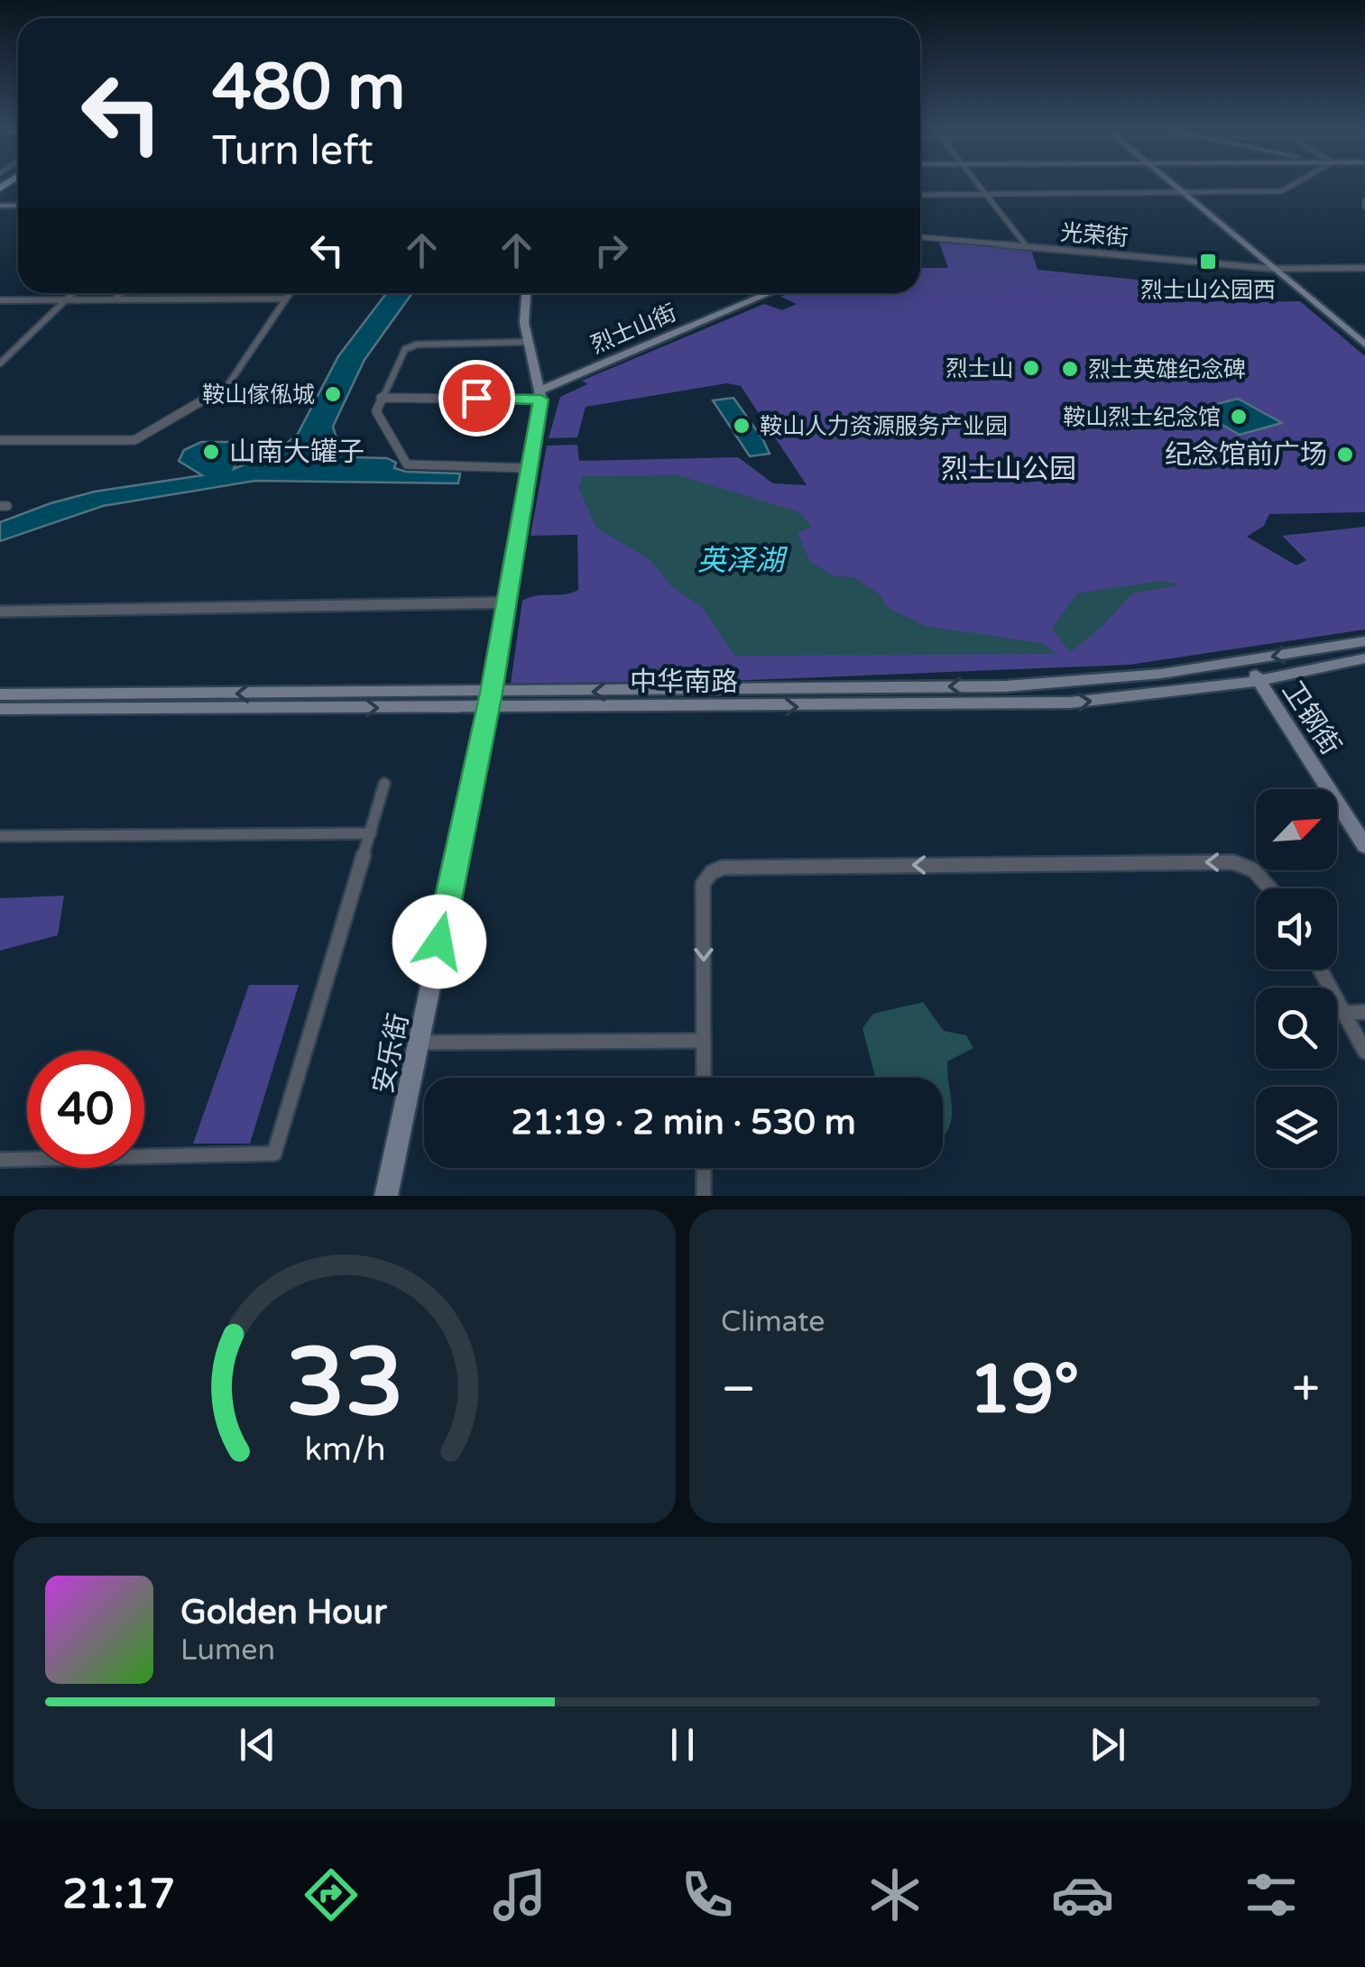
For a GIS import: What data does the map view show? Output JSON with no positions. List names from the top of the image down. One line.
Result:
{"streets":{"main road":["烈士山街","中华南路","卫钢街","安乐街"],"street":["光荣街"]},"crossings":[["烈士山街","安乐街"],["中华南路","卫钢街"],["中华南路","安乐街"]],"water":["英泽湖"],"parks":["烈士山公园"],"places":{"transit":["烈士山公园西"],"other":["烈士山","烈士英雄纪念碑","鞍山傢俬城","鞍山烈士纪念馆","鞍山人力资源服务产业园","山南大罐子","纪念馆前广场"]},"north":"top right","page":{"turn":["480 m","Turn left"],"limit":"40","trip":"21:19 · 2 min · 530 m","tile":"Climate","heat":["−","19°","+"],"song":["Golden Hour","Lumen"],"tabs":"21:17","gauge":["33","km/h"]}}
